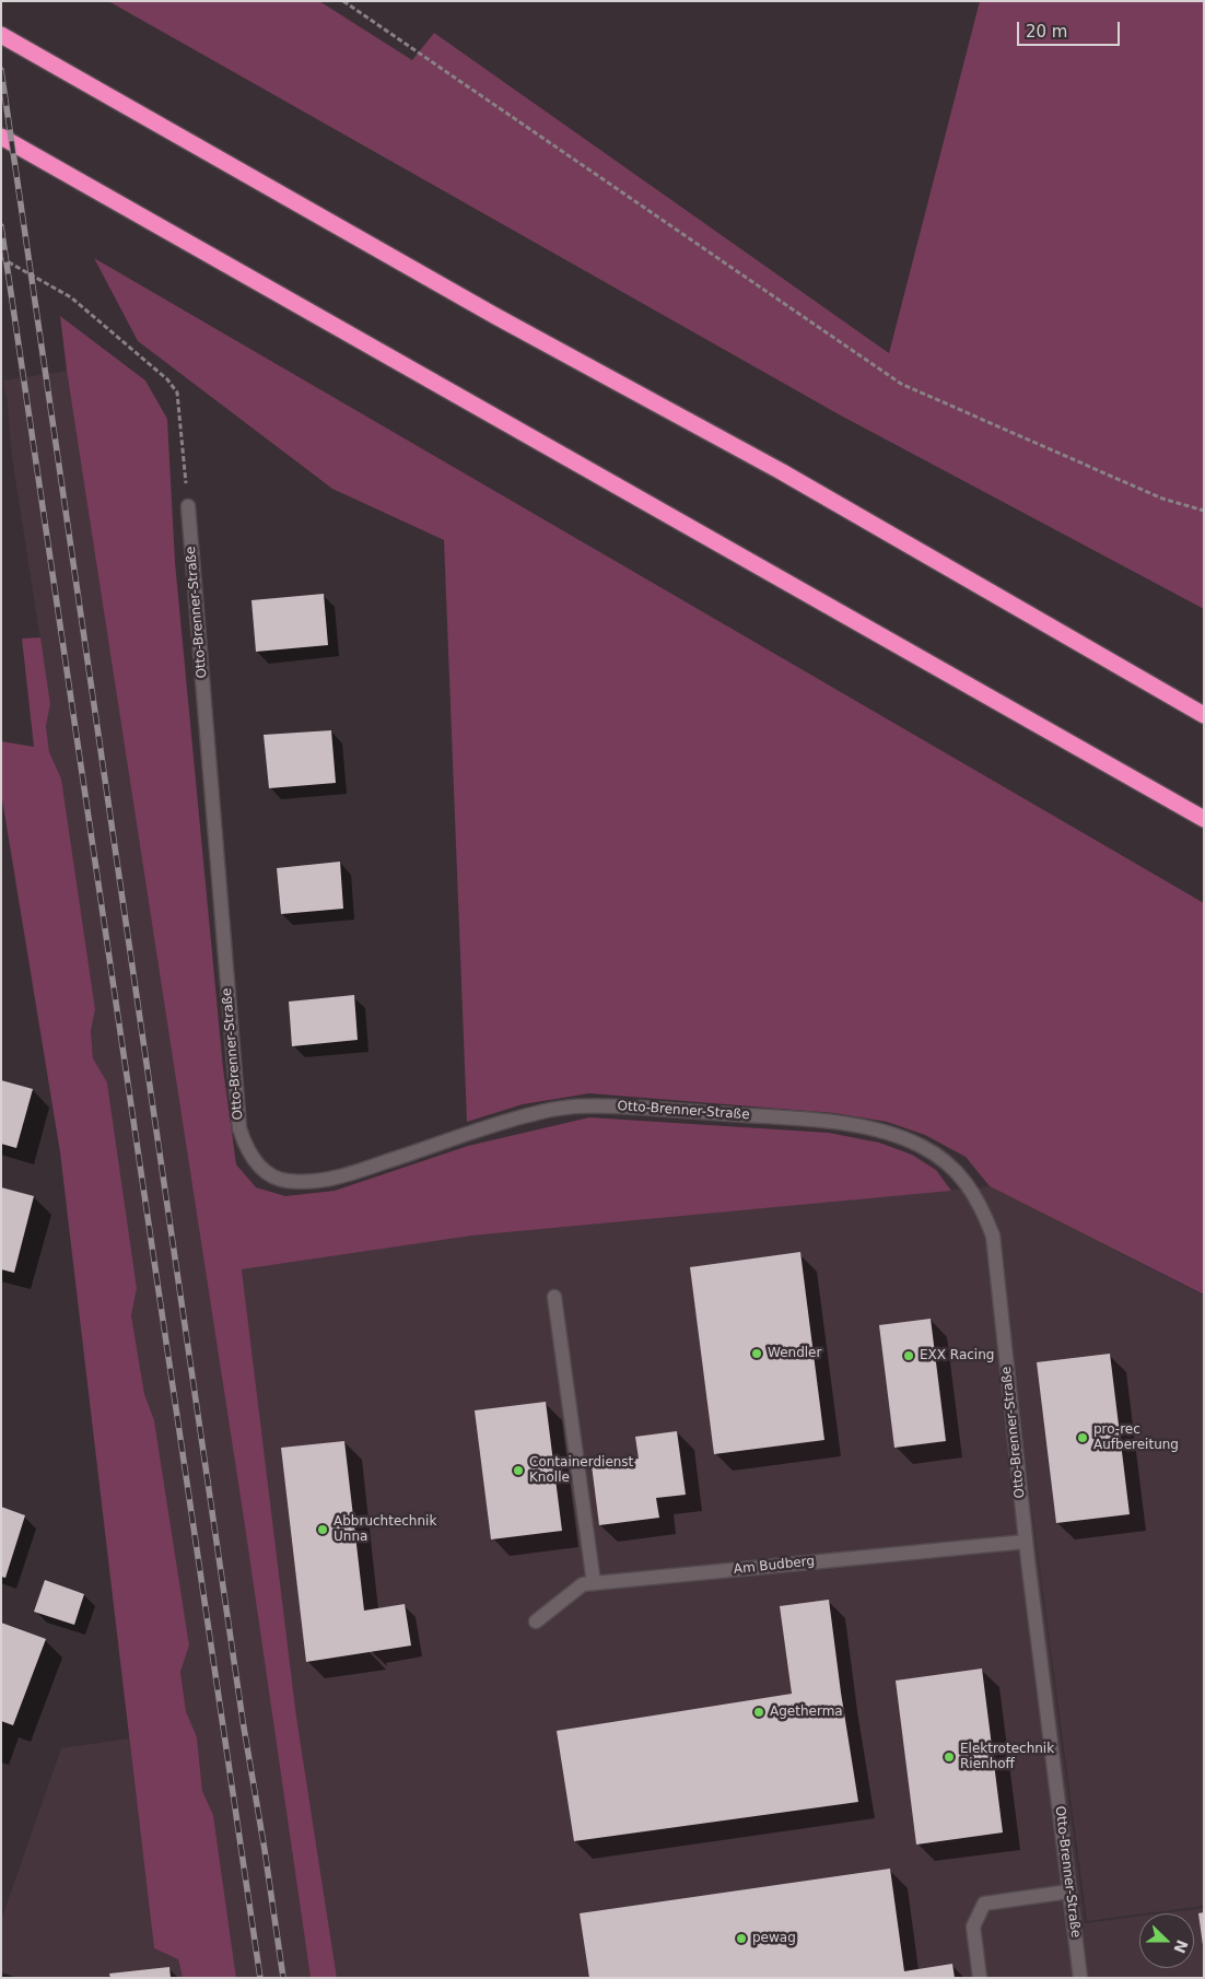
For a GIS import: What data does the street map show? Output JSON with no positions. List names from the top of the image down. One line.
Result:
{"streets":{"street":["Otto-Brenner-Straße","Am Budberg"]},"crossings":[["Otto-Brenner-Straße","Am Budberg"]],"places":["Wendler","EXX Racing","pro-rec Aufbereitung","Containerdienst Knolle","Abbruchtechnik Unna","Agetherma","Elektrotechnik Rienhoff","pewag"],"scale_bar":"20 m","north":"right"}
